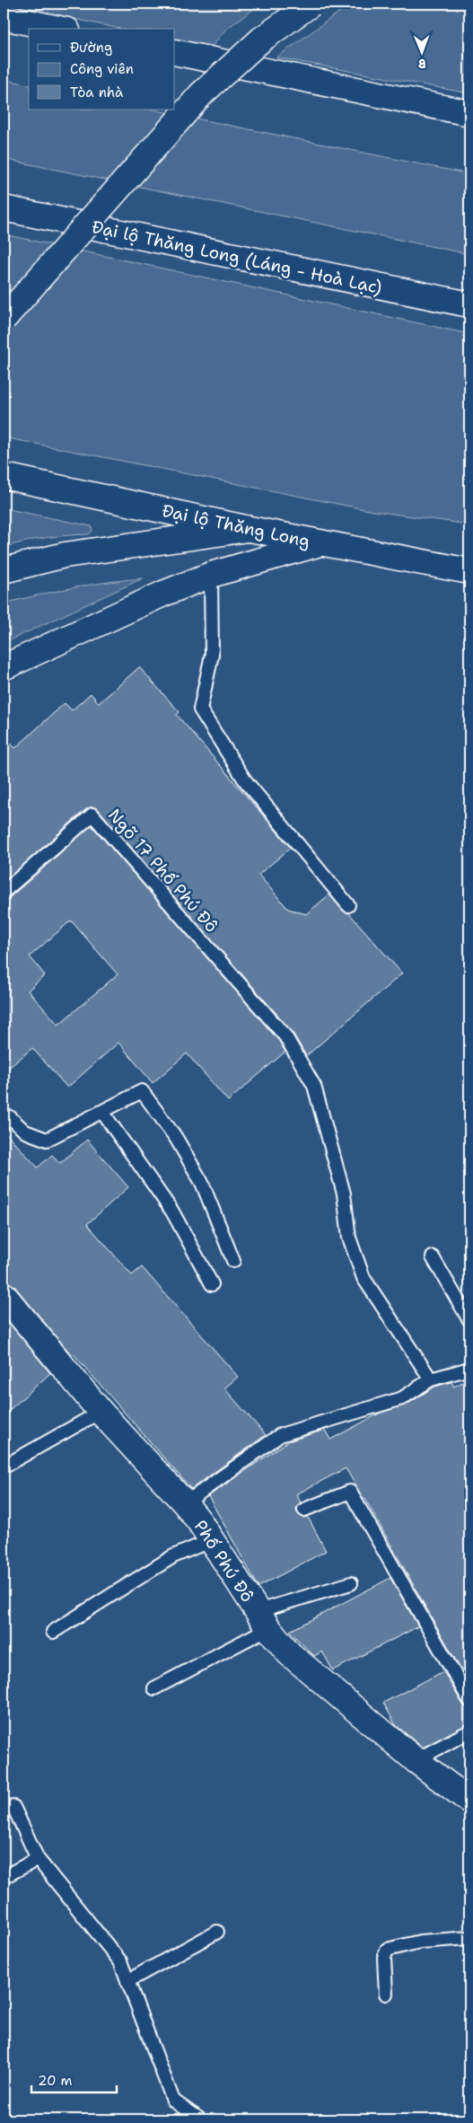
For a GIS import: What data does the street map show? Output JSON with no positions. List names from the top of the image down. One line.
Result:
{"streets":{"main road":["Đại lộ Thăng Long (Láng - Hoà Lạc)","Đại lộ Thăng Long","Phố Phú Đô"],"lane":["Ngõ 17 Phố Phú Đô"]},"legend":["Đường","Công viên","Tòa nhà"],"scale_bar":"20 m","north":"bottom"}
